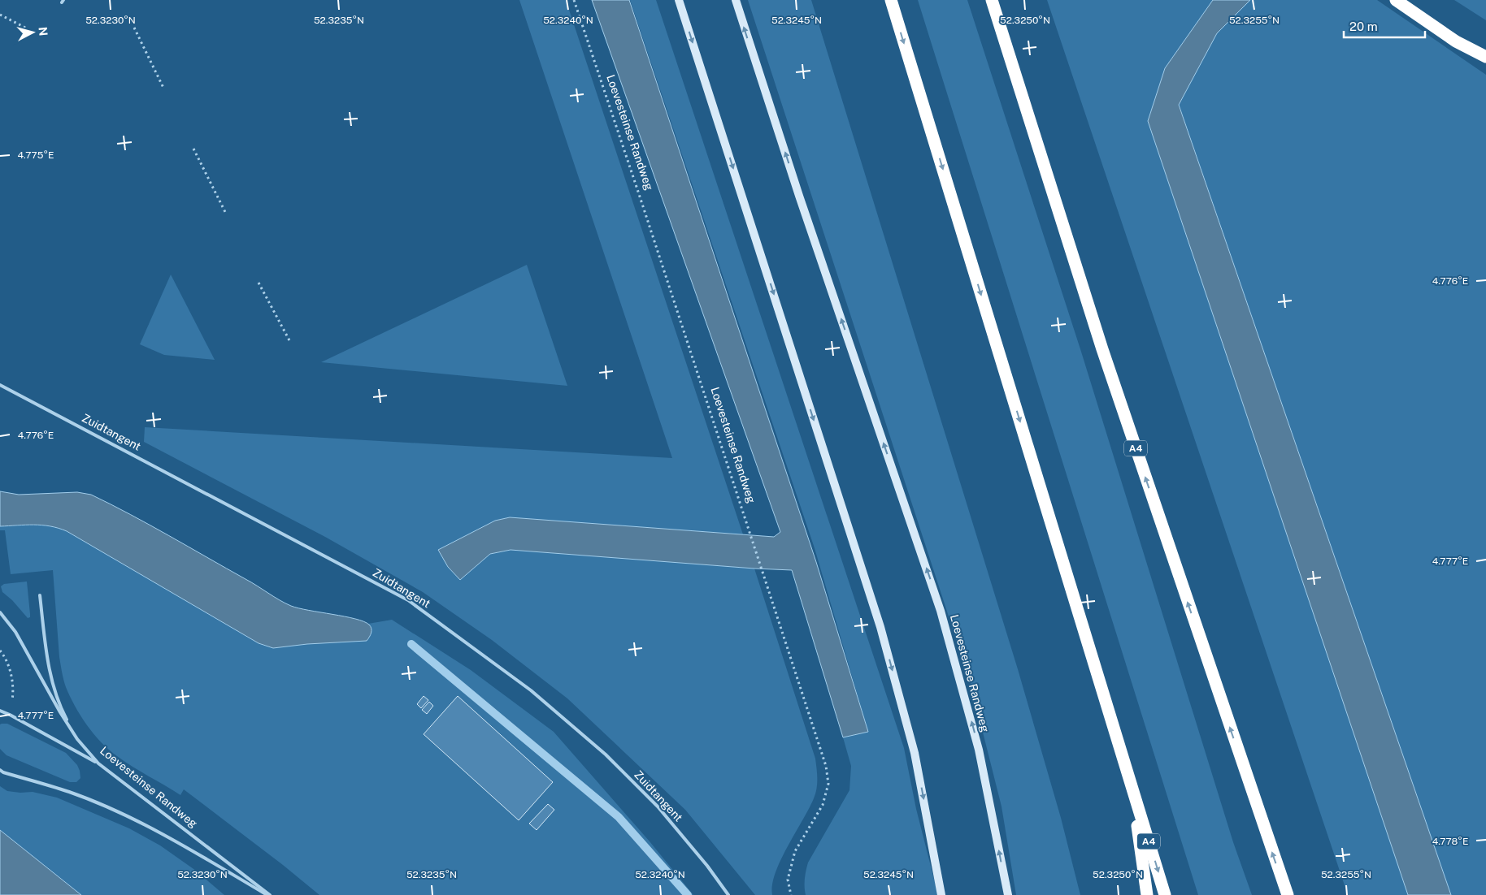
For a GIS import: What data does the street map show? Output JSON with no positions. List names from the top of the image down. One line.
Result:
{"streets":{"highway":["A4"],"street":["Loevesteinse Randweg"],"lane":["Zuidtangent"]},"one_way":["Loevesteinse Randweg"],"scale_bar":"20 m","north":"right","coordinates":["52.3230°N","52.3235°N","52.3240°N","52.3245°N","52.3250°N","52.3255°N","4.775°E","4.776°E","4.777°E","4.778°E"]}
